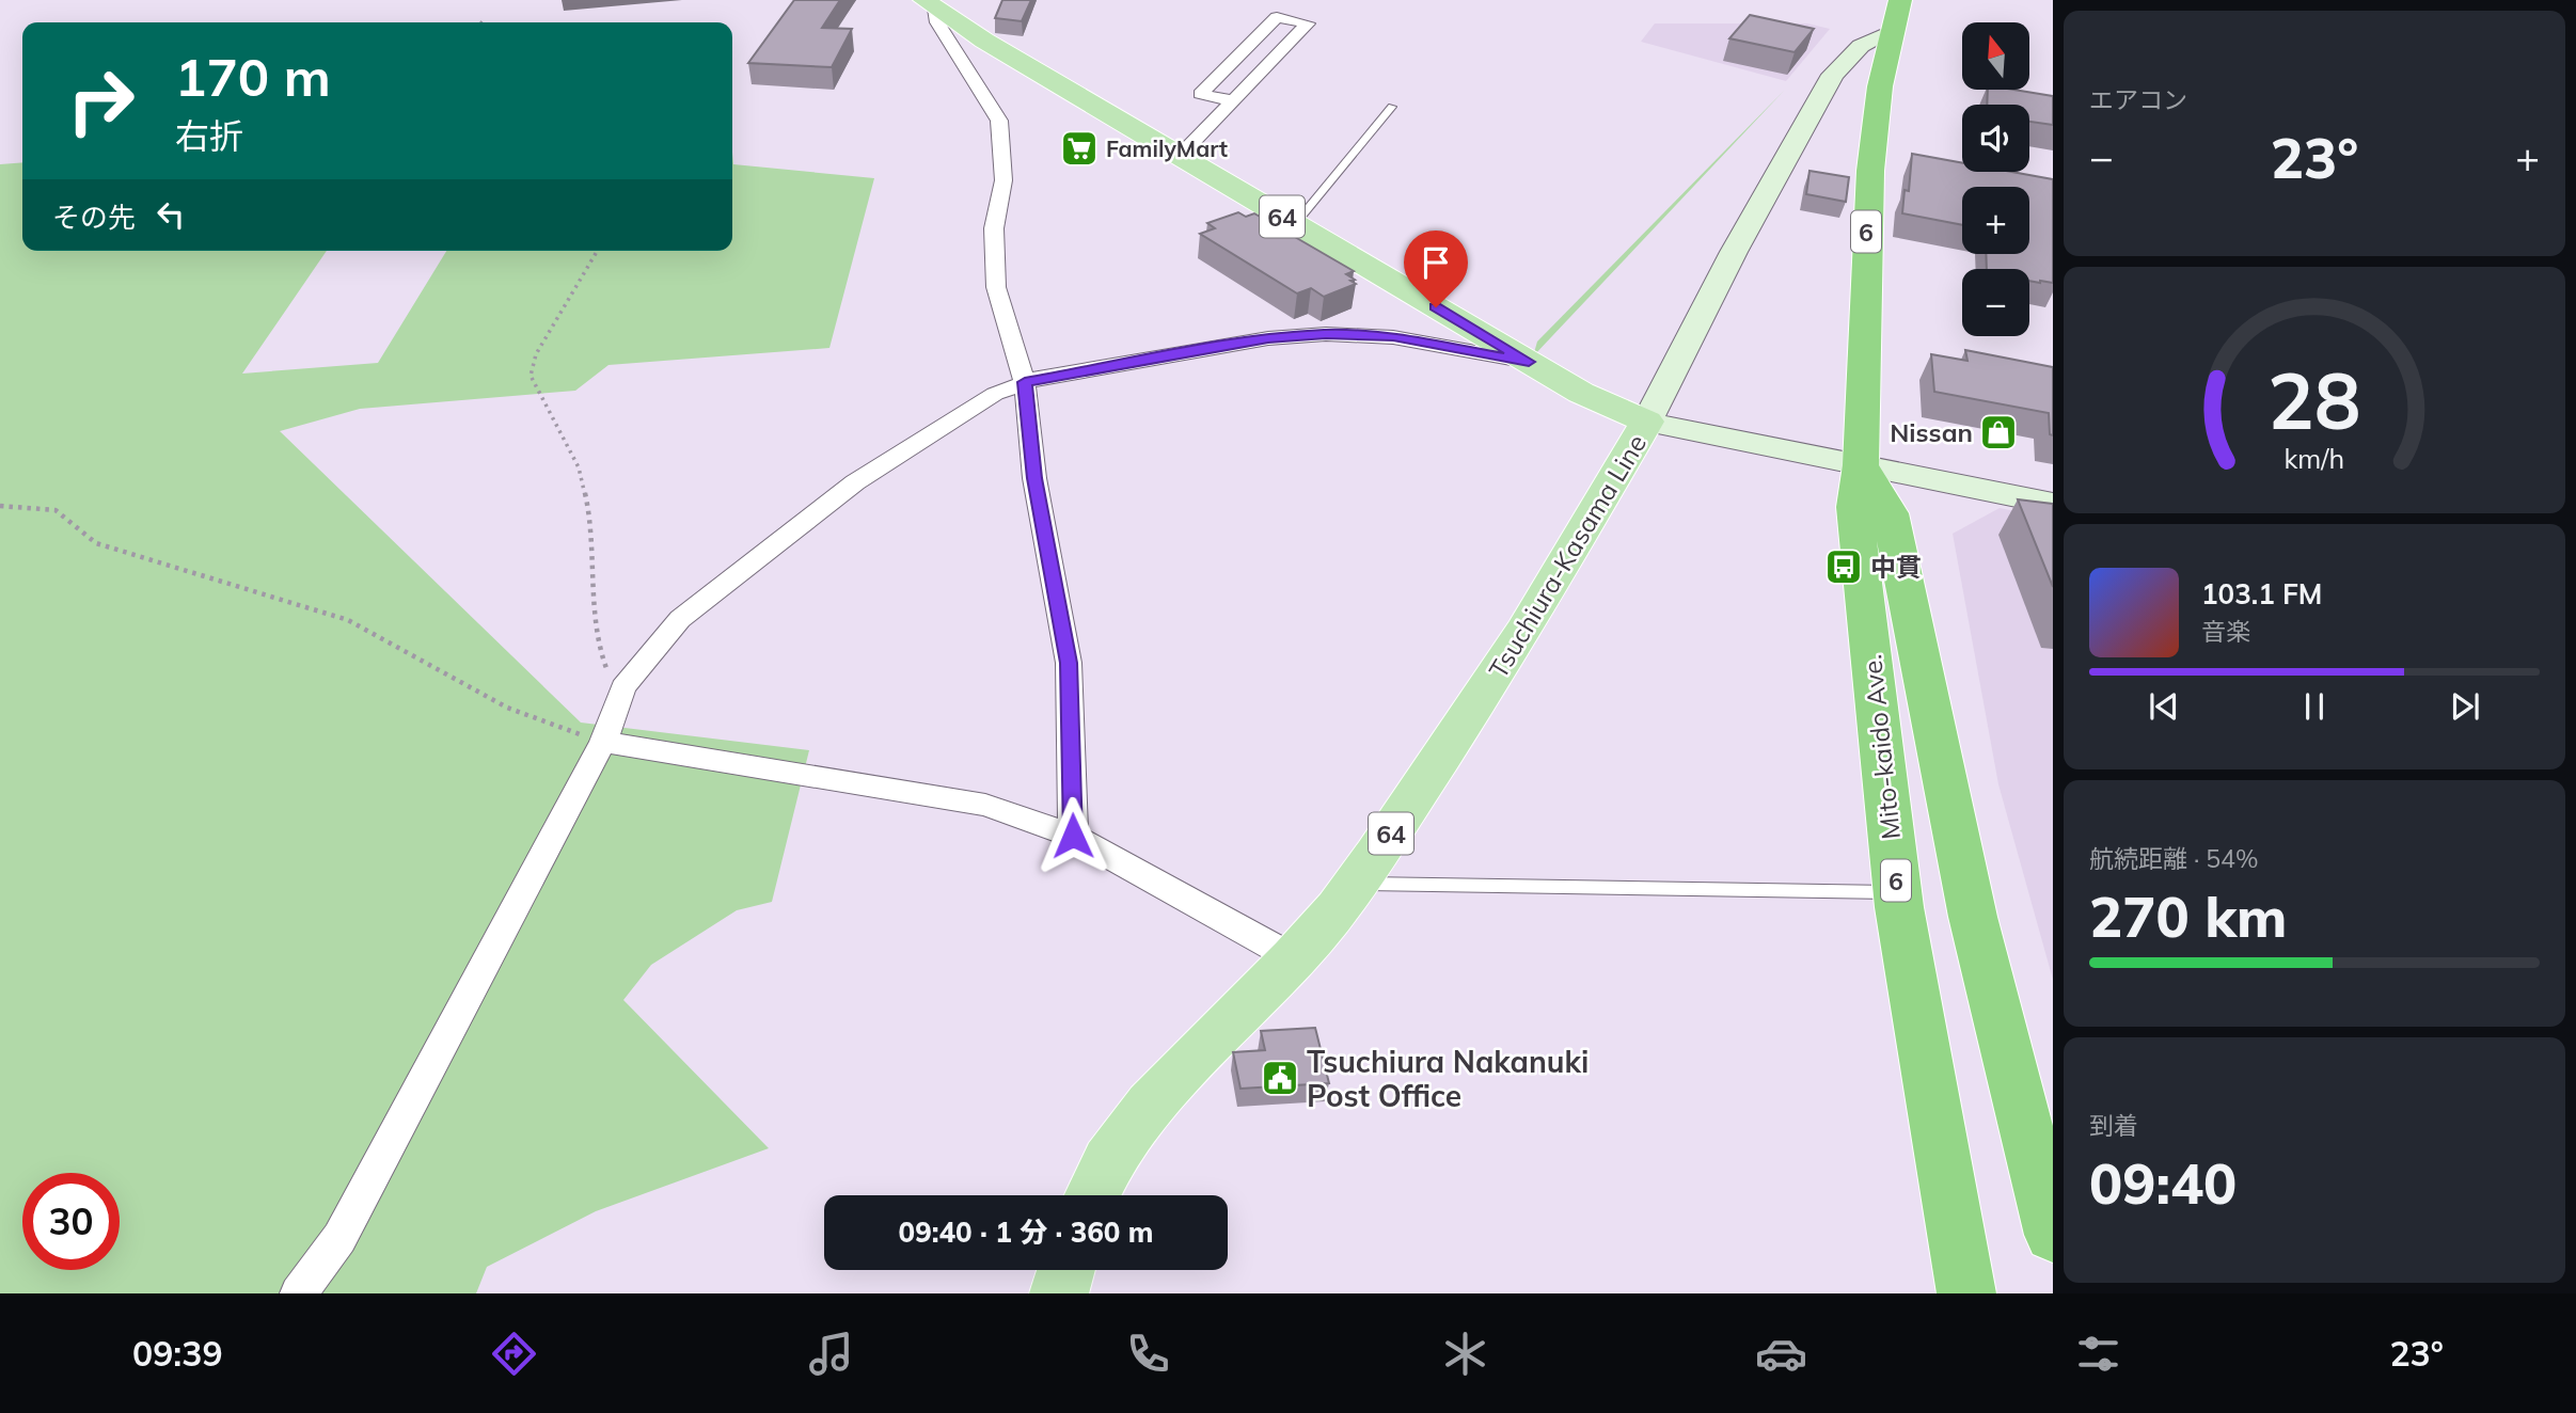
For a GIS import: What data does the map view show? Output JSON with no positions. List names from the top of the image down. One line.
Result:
{"streets":{"highway":["6","Mito-kaido Ave."],"main road":["64","Tsuchiura-Kasama Line"]},"places":{"supermarket":["FamilyMart"],"shop":["Nissan"],"bus stop":["中貫"],"public building":["Tsuchiura Nakanuki Post Office"]},"north":"top","page":{"tile":["エアコン",["航続距離 · 54%","270 km"],["到着","09:40"]],"map_buttons":["+","−"],"turn":["170 m","右折"],"heat":["−","23°","+"],"then":"その先","song":["103.1 FM","音楽"],"limit":"30","trip":"09:40 · 1 分 · 360 m","tabs":["09:39","23°"],"gauge":["28","km/h"]}}
